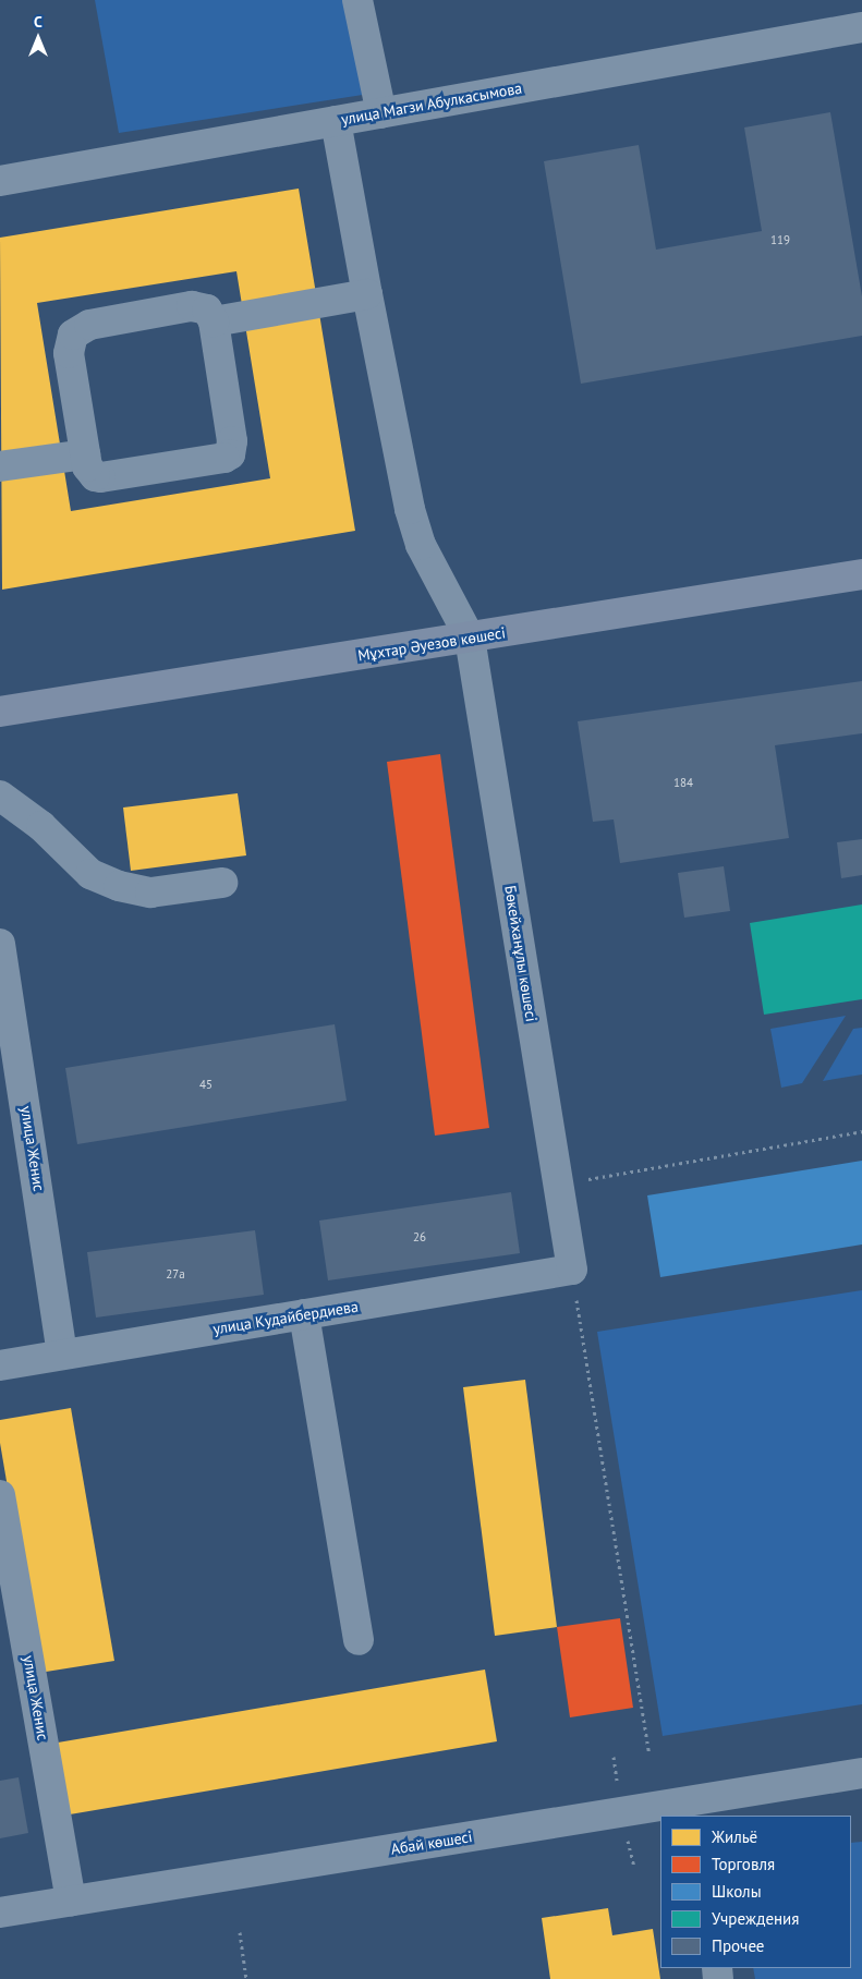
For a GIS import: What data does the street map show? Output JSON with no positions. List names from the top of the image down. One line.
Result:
{"streets":{"main road":["Мұхтар Әуезов көшесі"],"street":["улица Магзи Абулкасымова","Бөкейханұлы көшесі","улица Женис","улица Кудайбердиева","Абай көшесі"]},"crossings":[["улица Магзи Абулкасымова","Бөкейханұлы көшесі"],["Мұхтар Әуезов көшесі","Бөкейханұлы көшесі"],["Бөкейханұлы көшесі","улица Кудайбердиева"],["улица Женис","улица Кудайбердиева"],["улица Женис","Абай көшесі"]],"house_numbers":["119","184","45","26","27а"],"legend":["Жильё","Торговля","Школы","Учреждения","Прочее"],"north":"top"}
